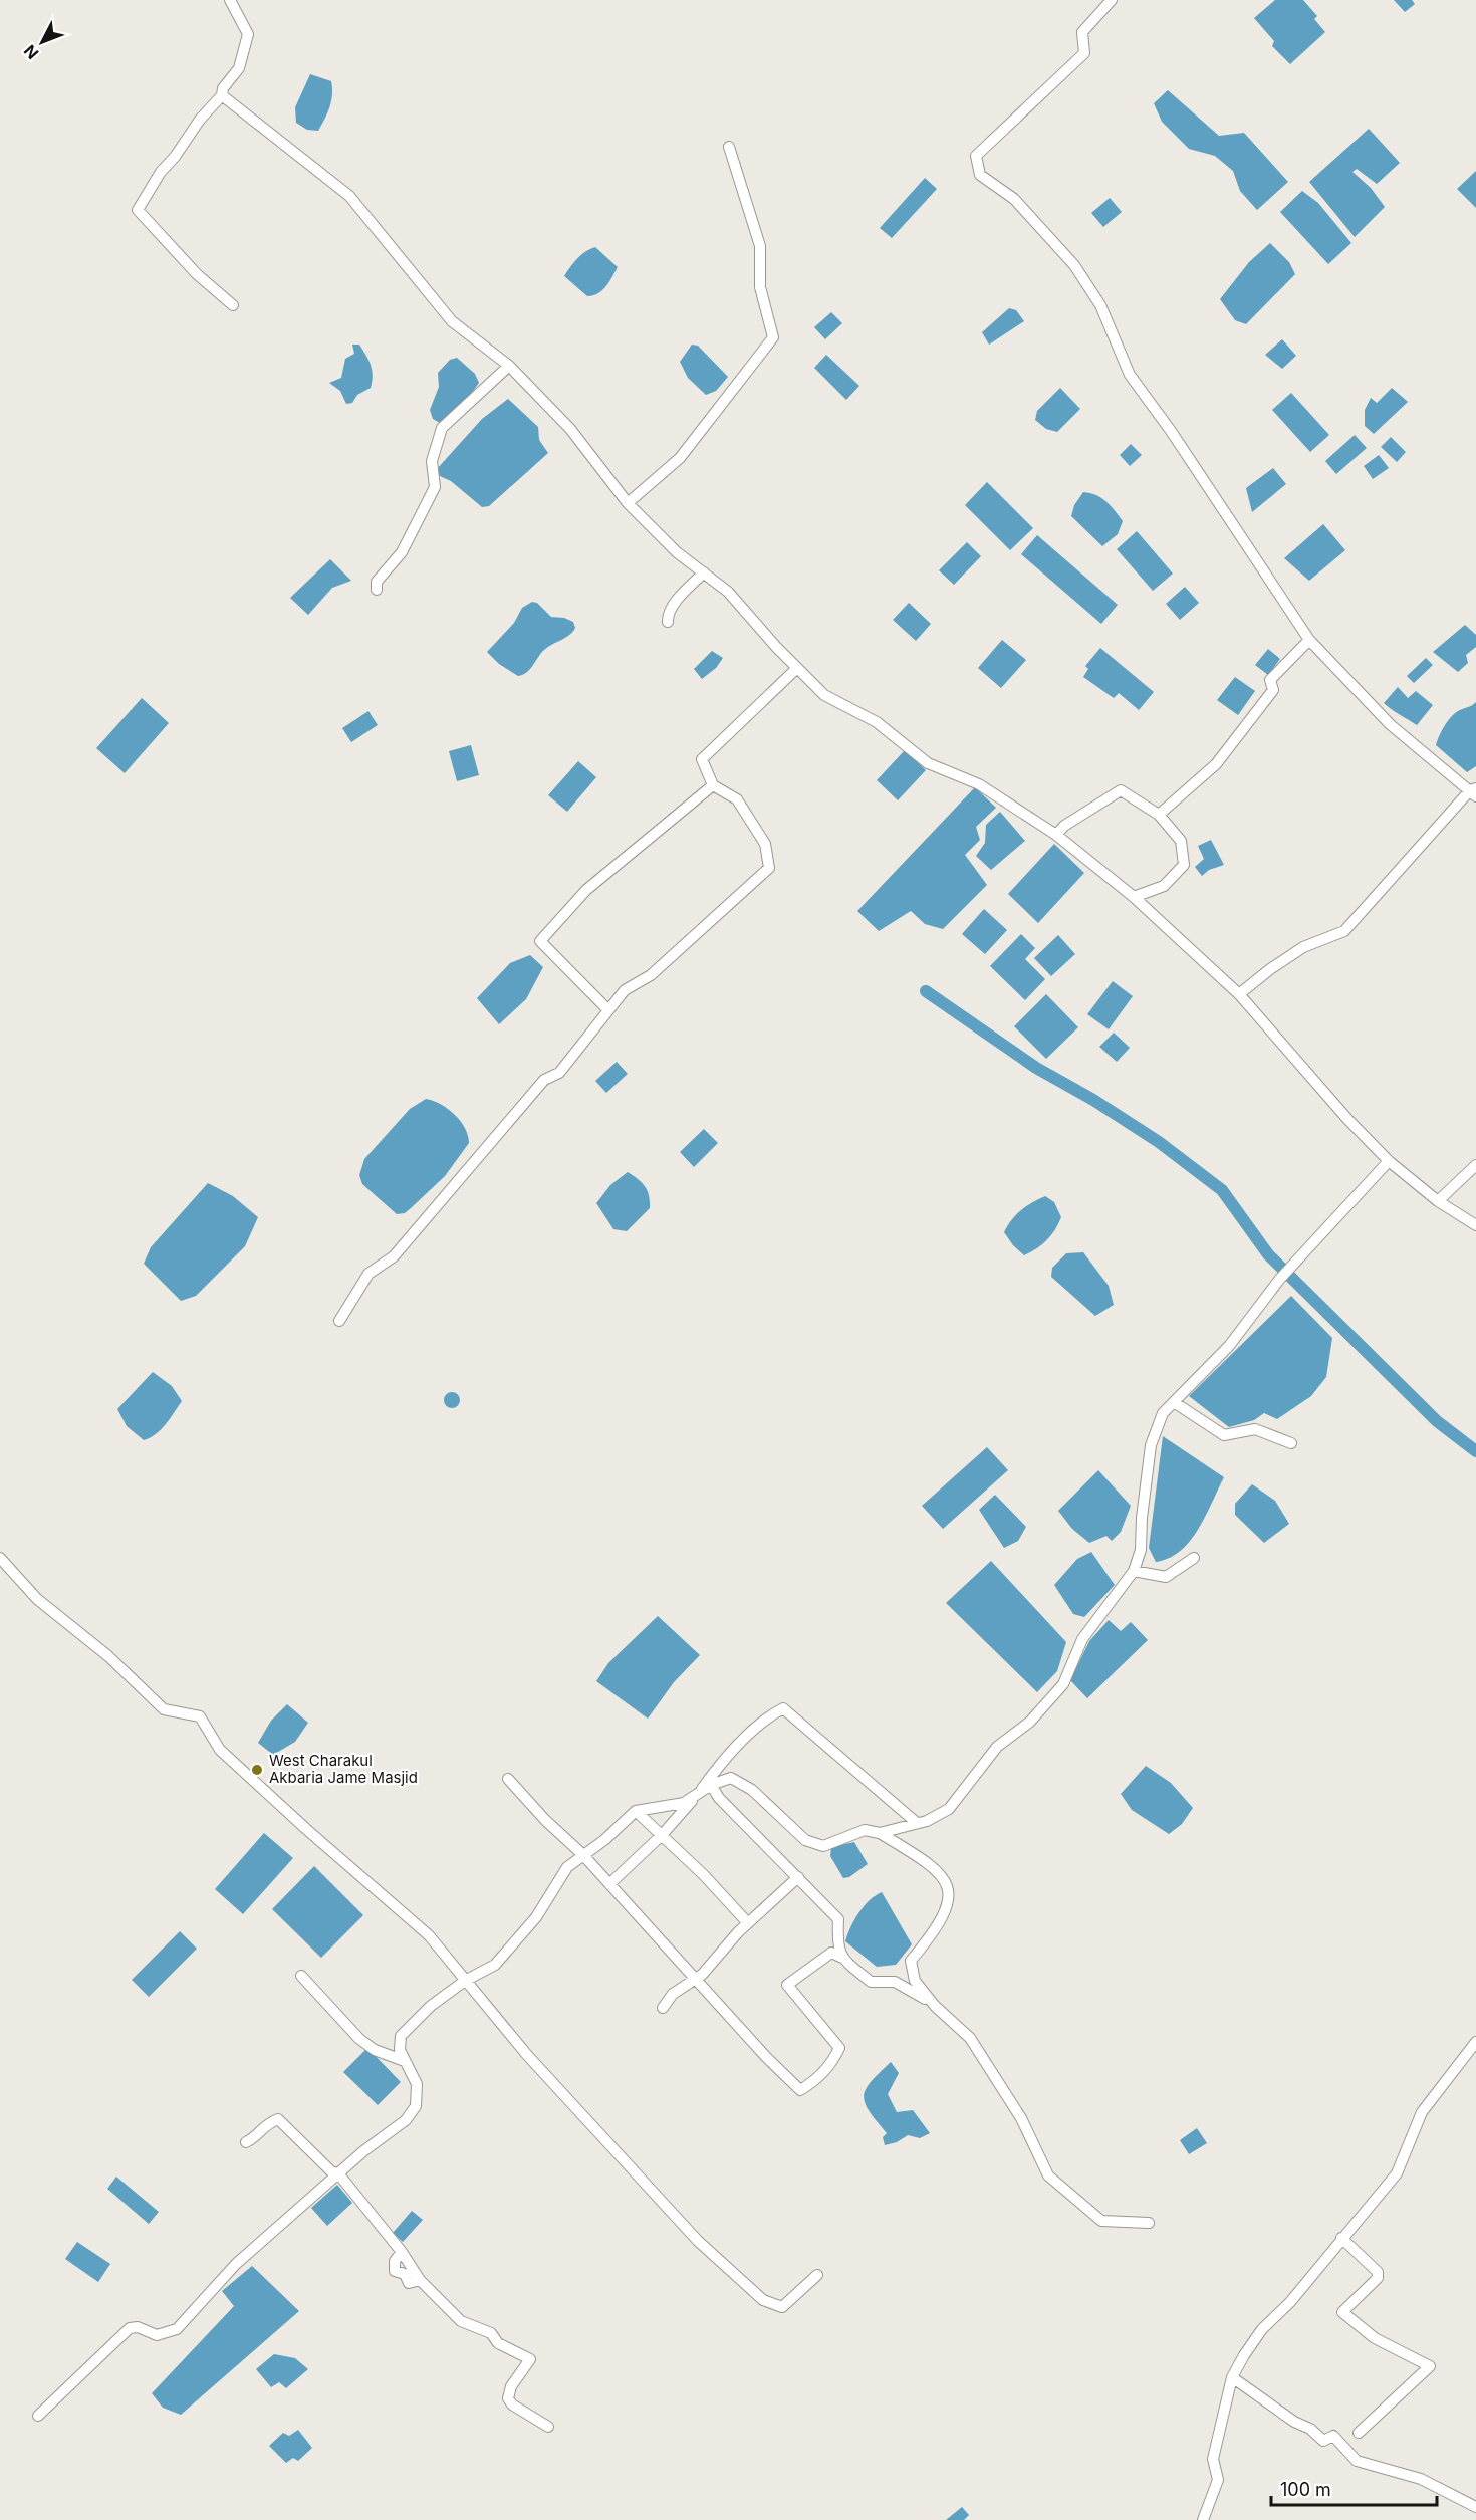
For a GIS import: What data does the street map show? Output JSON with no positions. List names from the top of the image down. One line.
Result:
{"places":["West Charakul Akbaria Jame Masjid"],"scale_bar":"100 m","north":"bottom left"}
